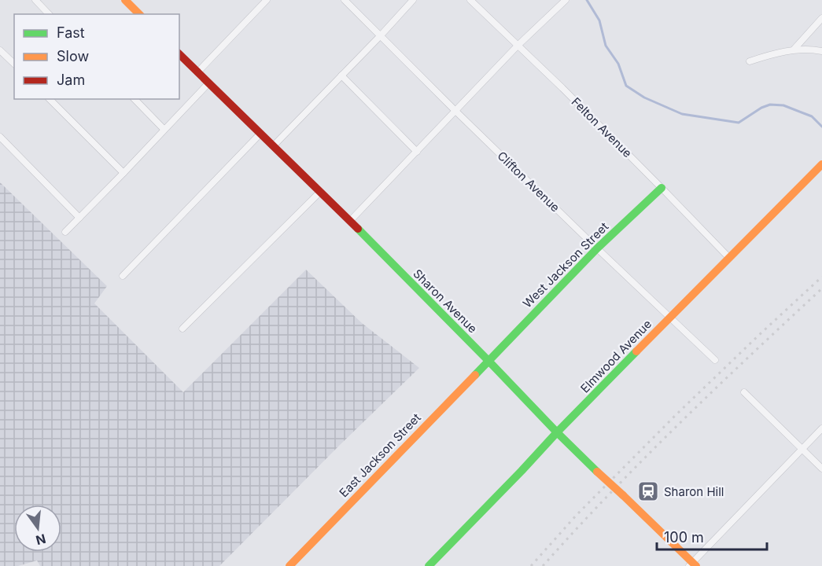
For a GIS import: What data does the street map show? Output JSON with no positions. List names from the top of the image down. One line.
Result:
{"streets":{"street":["Felton Avenue","Clifton Avenue","West Jackson Street","Sharon Avenue","Elmwood Avenue","East Jackson Street"]},"crossings":[["Felton Avenue","West Jackson Street"],["Felton Avenue","Elmwood Avenue"],["Clifton Avenue","West Jackson Street"],["Clifton Avenue","Elmwood Avenue"],["West Jackson Street","Sharon Avenue"],["West Jackson Street","East Jackson Street"],["Sharon Avenue","Elmwood Avenue"],["Sharon Avenue","East Jackson Street"]],"places":{"station":["Sharon Hill"]},"legend":["Fast","Slow","Jam"],"scale_bar":"100 m","north":"bottom"}
